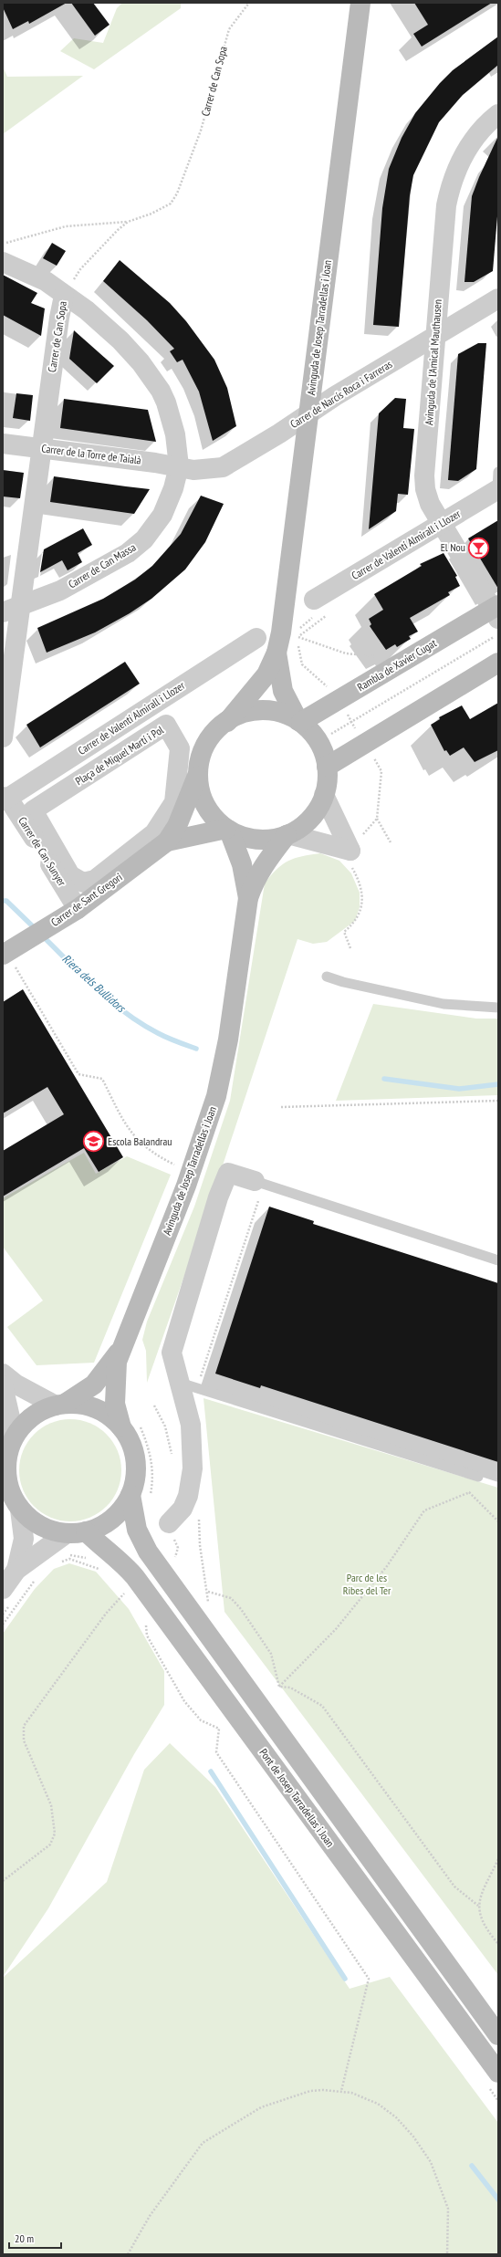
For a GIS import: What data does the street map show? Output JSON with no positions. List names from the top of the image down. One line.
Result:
{"streets":{"street":["Carrer de Can Sopa","Avinguda de Josep Tarradellas i Joan","Avinguda de l'Amical Mauthausen","Carrer de Narcís Roca i Farreras","Carrer de la Torre de Taialà","Carrer de Valentí Almirall i Llozer","Carrer de Can Massa","Rambla de Xavier Cugat","Plaça de Miquel Martí i Pol","Carrer de Can Sunyer","Carrer de Sant Gregori","Pont de Josep Tarradellas i Joan"]},"crossings":[["Carrer de Can Sopa","Carrer de la Torre de Taialà"],["Carrer de Can Sopa","Carrer de Can Massa"],["Avinguda de Josep Tarradellas i Joan","Carrer de Narcís Roca i Farreras"],["Avinguda de Josep Tarradellas i Joan","Rambla de Xavier Cugat"],["Avinguda de Josep Tarradellas i Joan","Carrer de Sant Gregori"],["Avinguda de l'Amical Mauthausen","Carrer de Narcís Roca i Farreras"],["Avinguda de l'Amical Mauthausen","Carrer de Valentí Almirall i Llozer"],["Avinguda de l'Amical Mauthausen","Rambla de Xavier Cugat"],["Carrer de Narcís Roca i Farreras","Carrer de la Torre de Taialà"],["Carrer de Narcís Roca i Farreras","Carrer de Can Massa"],["Carrer de la Torre de Taialà","Carrer de Can Massa"],["Carrer de Valentí Almirall i Llozer","Carrer de Can Sunyer"],["Rambla de Xavier Cugat","Carrer de Sant Gregori"],["Carrer de Can Sunyer","Carrer de Sant Gregori"]],"water":["Riera dels Bullidors"],"parks":["Parc de les Ribes del Ter"],"places":{"bar":["El Nou"],"school or university":["Escola Balandrau"]},"scale_bar":"20 m"}
